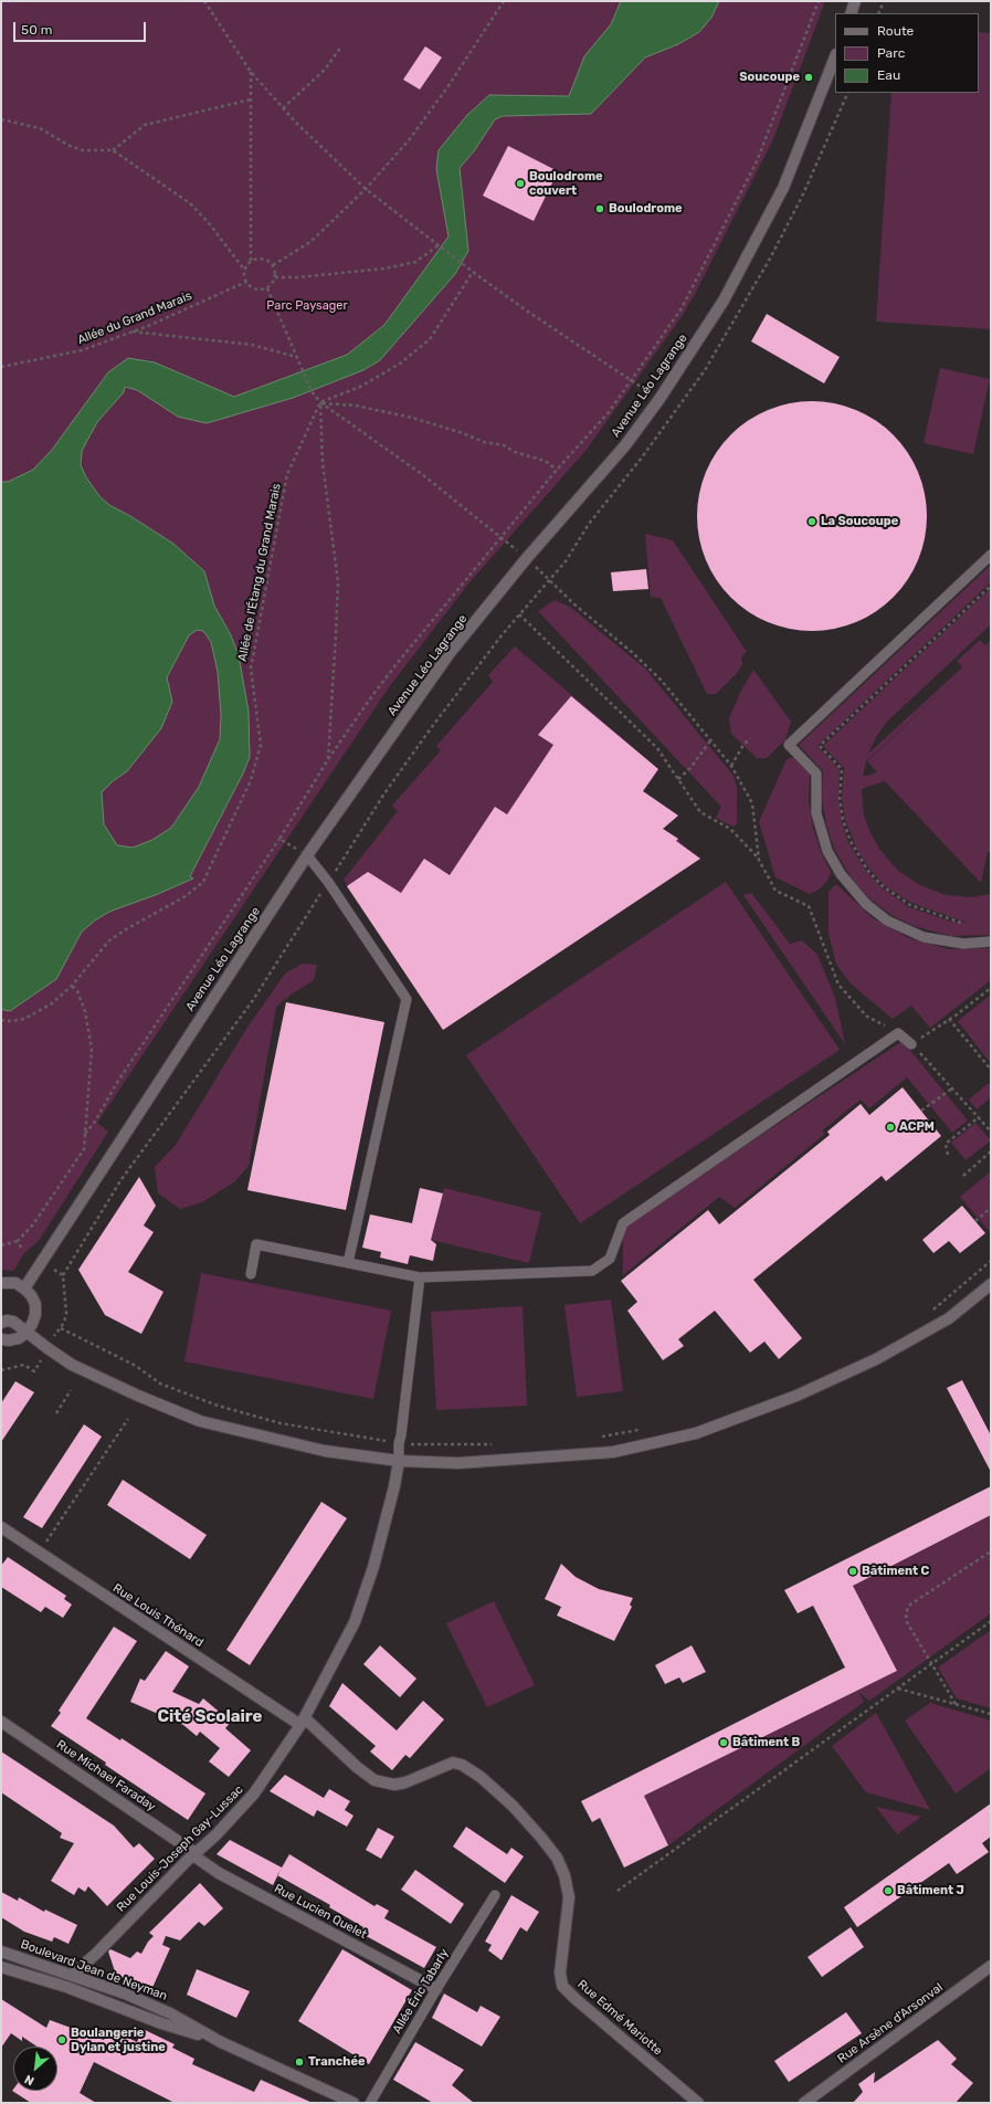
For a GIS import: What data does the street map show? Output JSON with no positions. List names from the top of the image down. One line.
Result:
{"streets":{"street":["Avenue Léo Lagrange","Rue Louis Thénard","Rue Michael Faraday","Rue Louis-Joseph Gay-Lussac","Rue Lucien Quelet","Boulevard Jean de Neyman","Rue Edmé Mariotte","Rue Arsène d'Arsonval"],"lane":["Allée Éric Tabarly"],"path":["Allée du Grand Marais","Allée de l'Étang du Grand Marais"]},"crossings":[["Rue Louis Thénard","Rue Louis-Joseph Gay-Lussac"],["Rue Louis Thénard","Rue Edmé Mariotte"],["Rue Michael Faraday","Rue Louis-Joseph Gay-Lussac"],["Rue Michael Faraday","Rue Lucien Quelet"],["Rue Louis-Joseph Gay-Lussac","Rue Lucien Quelet"],["Rue Louis-Joseph Gay-Lussac","Boulevard Jean de Neyman"],["Rue Louis-Joseph Gay-Lussac","Rue Edmé Mariotte"],["Rue Lucien Quelet","Allée Éric Tabarly"]],"districts":["Cité Scolaire"],"parks":["Parc Paysager"],"places":["Soucoupe","Boulodrome couvert","Boulodrome","La Soucoupe","ACPM","Bâtiment C","Bâtiment B","Bâtiment J","Boulangerie Dylan et justine","Tranchée"],"legend":["Route","Parc","Eau"],"scale_bar":"50 m","north":"bottom left"}
